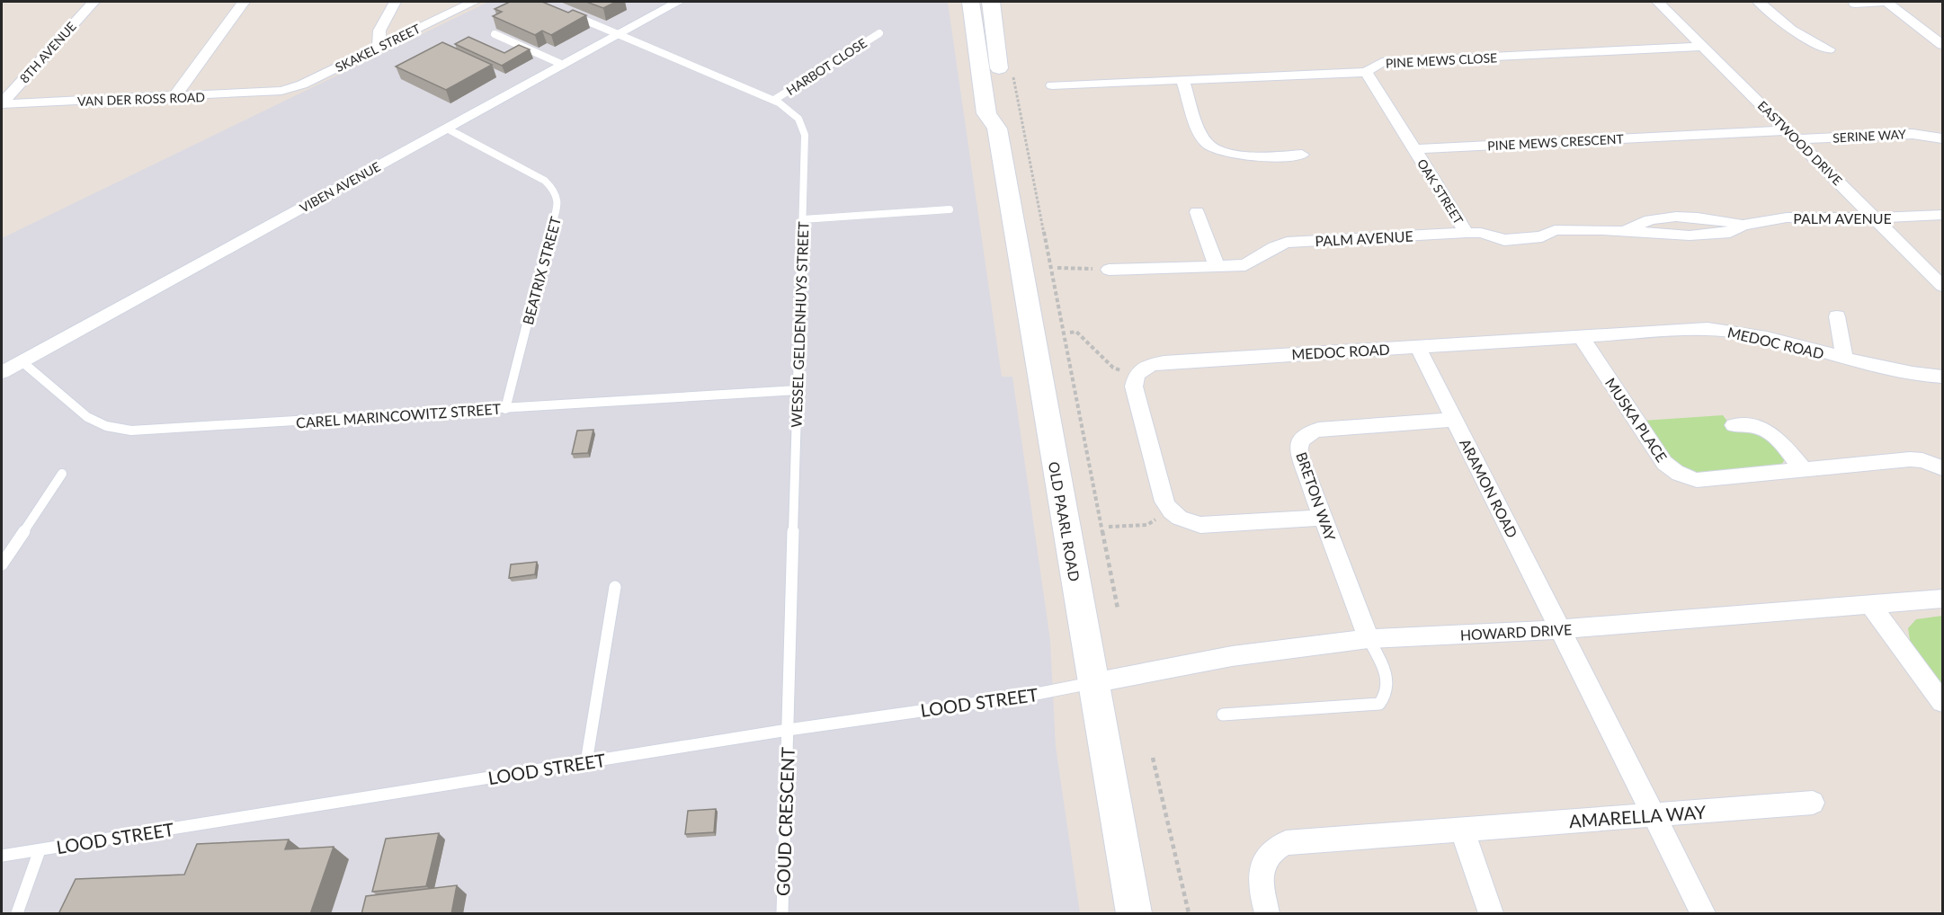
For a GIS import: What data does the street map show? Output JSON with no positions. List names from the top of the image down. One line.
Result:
{"streets":{"main road":["OLD PAARL ROAD"],"street":["SKAKEL STREET","8TH AVENUE","PINE MEWS CLOSE","VAN DER ROSS ROAD","SERINE WAY","PINE MEWS CRESCENT","EASTWOOD DRIVE","VIBEN AVENUE","OAK STREET","PALM AVENUE","MEDOC ROAD","MUSKA PLACE","ARAMON ROAD","BRETON WAY","HOWARD DRIVE","AMARELLA WAY"],"lane":["HARBOT CLOSE","BEATRIX STREET","WESSEL GELDENHUYS STREET","CAREL MARINCOWITZ STREET","LOOD STREET","GOUD CRESCENT"]},"crossings":[["SKAKEL STREET","VAN DER ROSS ROAD"],["8TH AVENUE","VAN DER ROSS ROAD"],["PINE MEWS CLOSE","EASTWOOD DRIVE"],["HARBOT CLOSE","WESSEL GELDENHUYS STREET"],["SERINE WAY","PINE MEWS CRESCENT"],["SERINE WAY","EASTWOOD DRIVE"],["PINE MEWS CRESCENT","EASTWOOD DRIVE"],["PINE MEWS CRESCENT","OAK STREET"],["EASTWOOD DRIVE","PALM AVENUE"],["VIBEN AVENUE","BEATRIX STREET"],["VIBEN AVENUE","WESSEL GELDENHUYS STREET"],["VIBEN AVENUE","CAREL MARINCOWITZ STREET"],["OAK STREET","PALM AVENUE"],["BEATRIX STREET","CAREL MARINCOWITZ STREET"],["WESSEL GELDENHUYS STREET","CAREL MARINCOWITZ STREET"],["WESSEL GELDENHUYS STREET","LOOD STREET"],["WESSEL GELDENHUYS STREET","GOUD CRESCENT"],["MEDOC ROAD","MUSKA PLACE"],["MEDOC ROAD","ARAMON ROAD"],["ARAMON ROAD","BRETON WAY"],["ARAMON ROAD","HOWARD DRIVE"],["ARAMON ROAD","AMARELLA WAY"],["BRETON WAY","HOWARD DRIVE"],["OLD PAARL ROAD","HOWARD DRIVE"],["OLD PAARL ROAD","LOOD STREET"],["HOWARD DRIVE","LOOD STREET"],["LOOD STREET","GOUD CRESCENT"]]}
